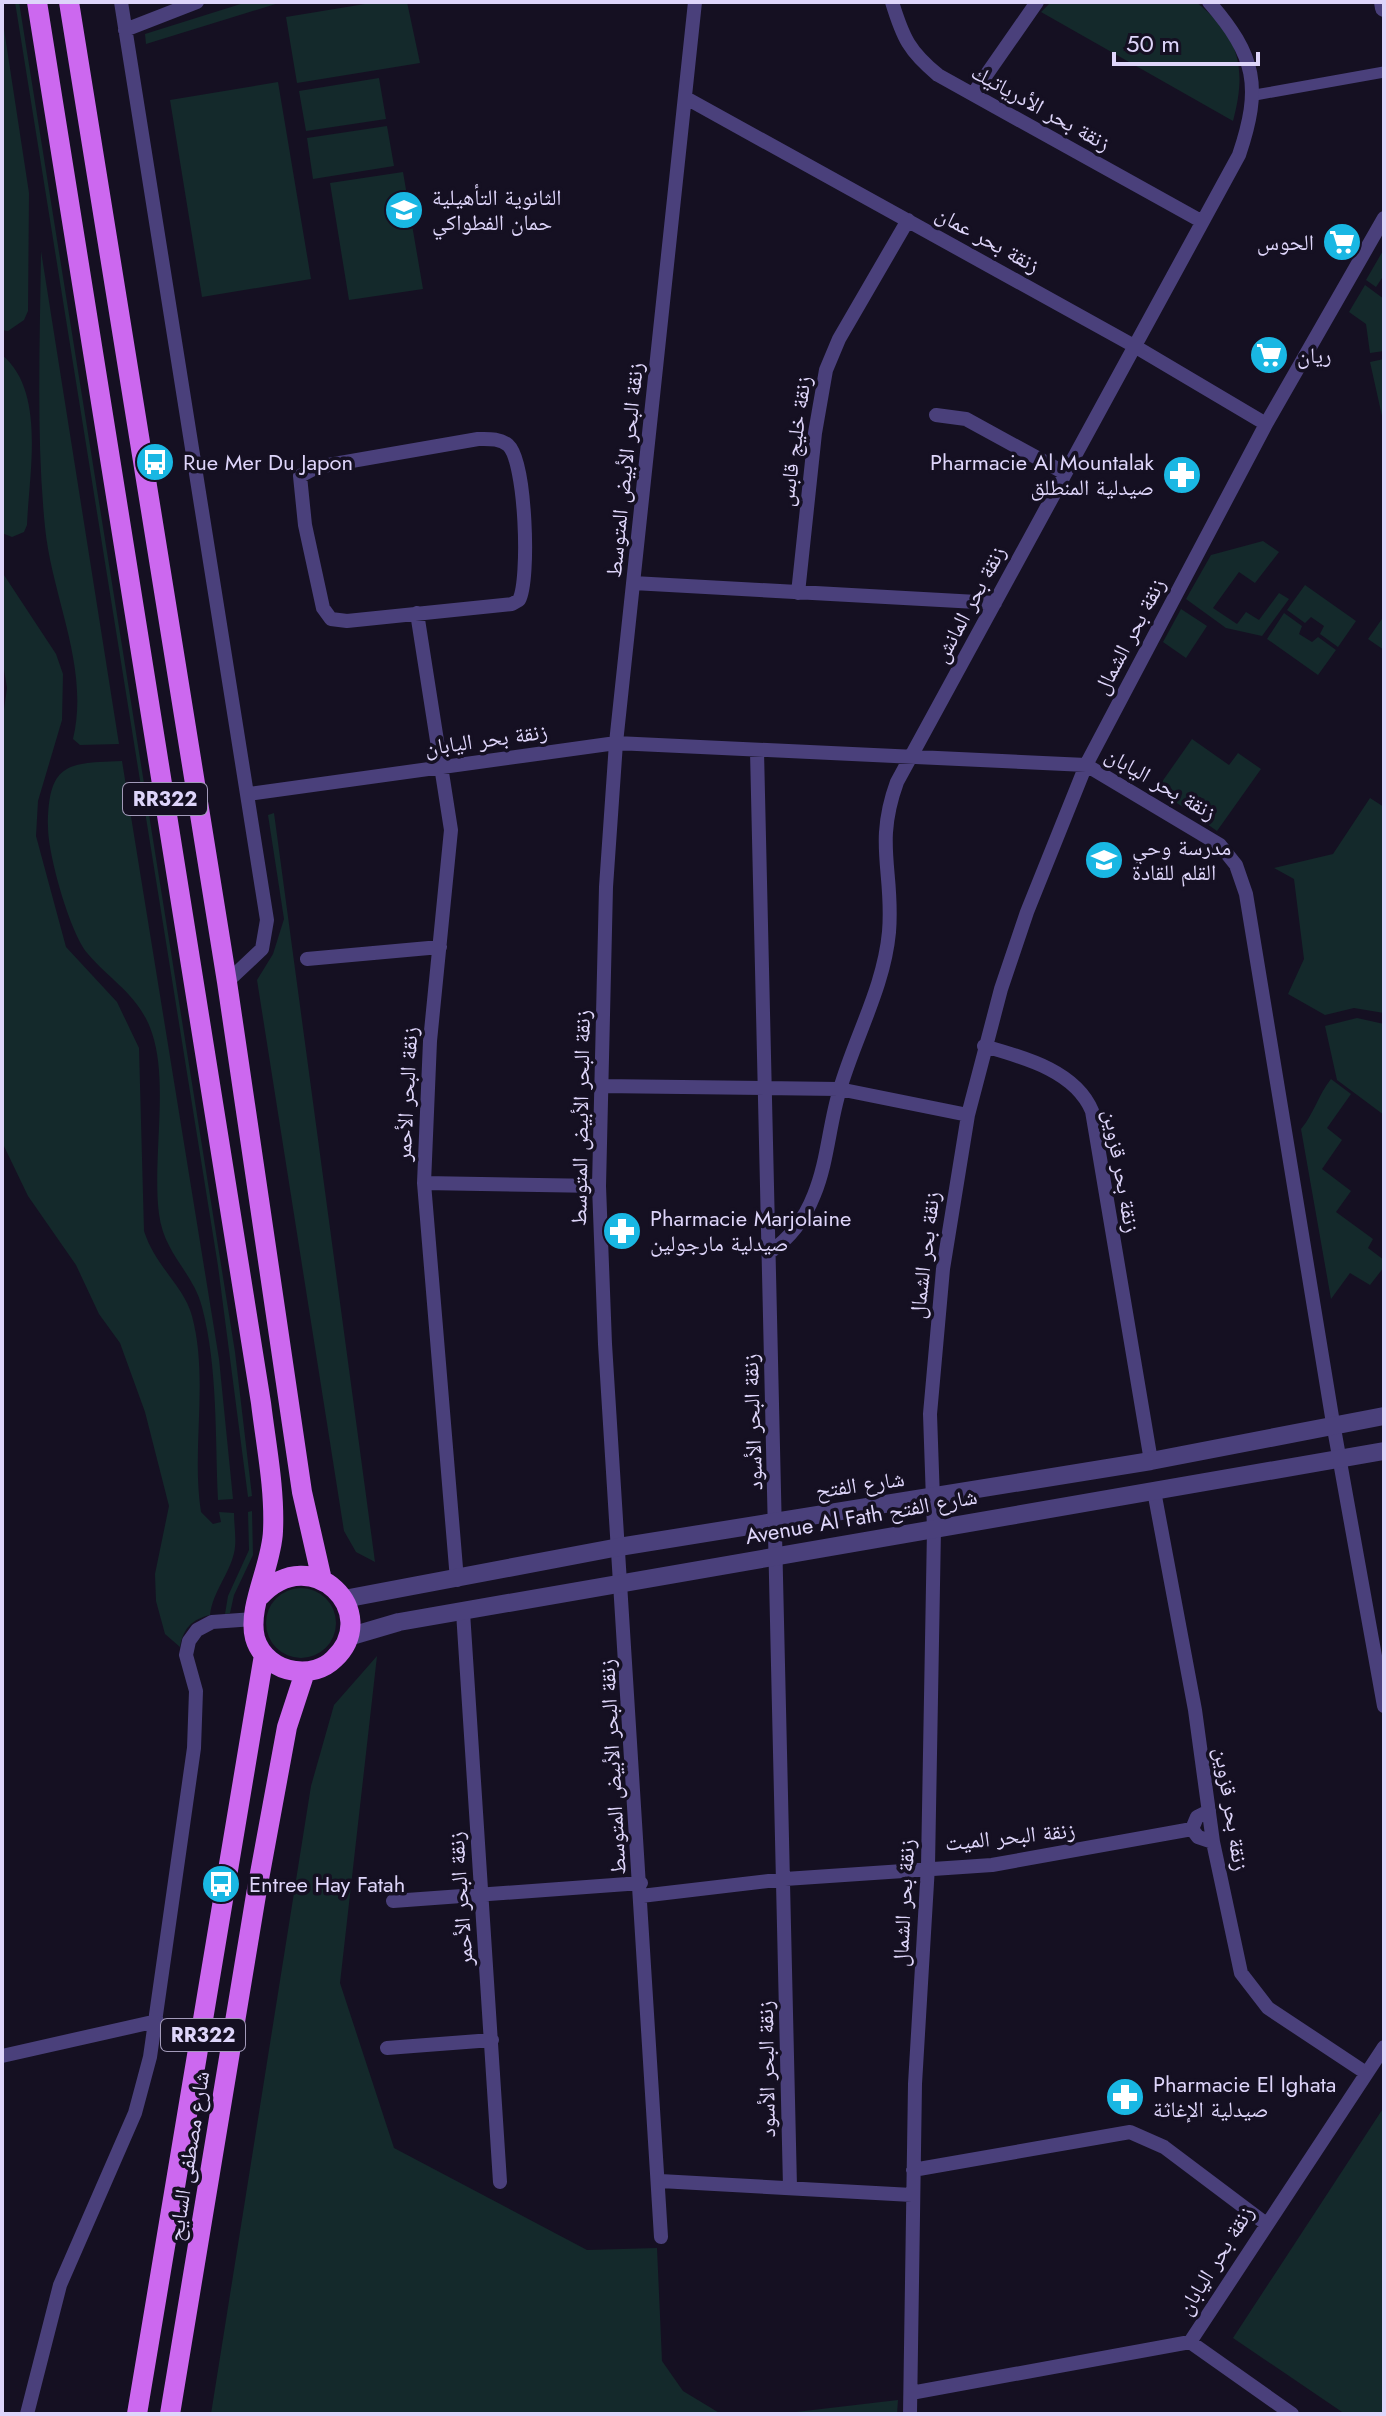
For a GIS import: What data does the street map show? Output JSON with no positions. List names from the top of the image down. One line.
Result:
{"streets":{"main road":["RR322","شارع مصطفى السايح"],"street":["زنقة بحر الأدرياتيك","زنقة بحر عمان","زنقة خليج قابس","زنقة البحر الأبيض المتوسط","زنقة بحر المانش","زنقة بحر الشمال","زنقة بحر اليابان","زنقة البحر الأحمر","زنقة بحر قزوين","زنقة البحر الأسود","شارع الفتح","Avenue Al Fath شارع الفتح","زنقة البحر الميت"]},"crossings":[["زنقة بحر الأدرياتيك","زنقة بحر المانش"],["زنقة بحر عمان","زنقة خليج قابس"],["زنقة بحر عمان","زنقة البحر الأبيض المتوسط"],["زنقة بحر عمان","زنقة بحر المانش"],["زنقة بحر عمان","زنقة بحر الشمال"],["زنقة البحر الأبيض المتوسط","زنقة بحر اليابان"],["زنقة البحر الأبيض المتوسط","شارع الفتح"],["زنقة البحر الأبيض المتوسط","Avenue Al Fath شارع الفتح"],["زنقة البحر الأبيض المتوسط","زنقة البحر الميت"],["زنقة بحر المانش","زنقة بحر اليابان"],["زنقة بحر المانش","زنقة البحر الأسود"],["زنقة بحر الشمال","زنقة بحر اليابان"],["زنقة بحر الشمال","زنقة بحر قزوين"],["زنقة بحر الشمال","شارع الفتح"],["زنقة بحر الشمال","Avenue Al Fath شارع الفتح"],["زنقة بحر الشمال","زنقة البحر الميت"],["زنقة بحر اليابان","زنقة البحر الأحمر"],["زنقة بحر اليابان","زنقة بحر قزوين"],["زنقة بحر اليابان","زنقة البحر الأسود"],["زنقة بحر اليابان","شارع الفتح"],["زنقة بحر اليابان","Avenue Al Fath شارع الفتح"],["RR322","شارع الفتح"],["RR322","Avenue Al Fath شارع الفتح"],["RR322","شارع مصطفى السايح"],["زنقة البحر الأحمر","شارع الفتح"],["زنقة البحر الأحمر","Avenue Al Fath شارع الفتح"],["زنقة البحر الأحمر","زنقة البحر الميت"],["زنقة بحر قزوين","شارع الفتح"],["زنقة بحر قزوين","Avenue Al Fath شارع الفتح"],["زنقة البحر الأسود","شارع الفتح"],["زنقة البحر الأسود","Avenue Al Fath شارع الفتح"],["زنقة البحر الأسود","زنقة البحر الميت"],["شارع الفتح","Avenue Al Fath شارع الفتح"],["شارع الفتح","شارع مصطفى السايح"],["Avenue Al Fath شارع الفتح","شارع مصطفى السايح"]],"places":{"school or university":["الثانوية التأهيلية حمان الفطواكي","مدرسة وحي القلم للقادة"],"supermarket":["الحوس","ريان"],"bus stop":["Rue Mer Du Japon","Entree Hay Fatah"],"pharmacy":["Pharmacie Al Mountalak صيدلية المنطلق","Pharmacie Marjolaine صيدلية مارجولين","Pharmacie El Ighata صيدلية الإغاثة"]},"scale_bar":"50 m"}
